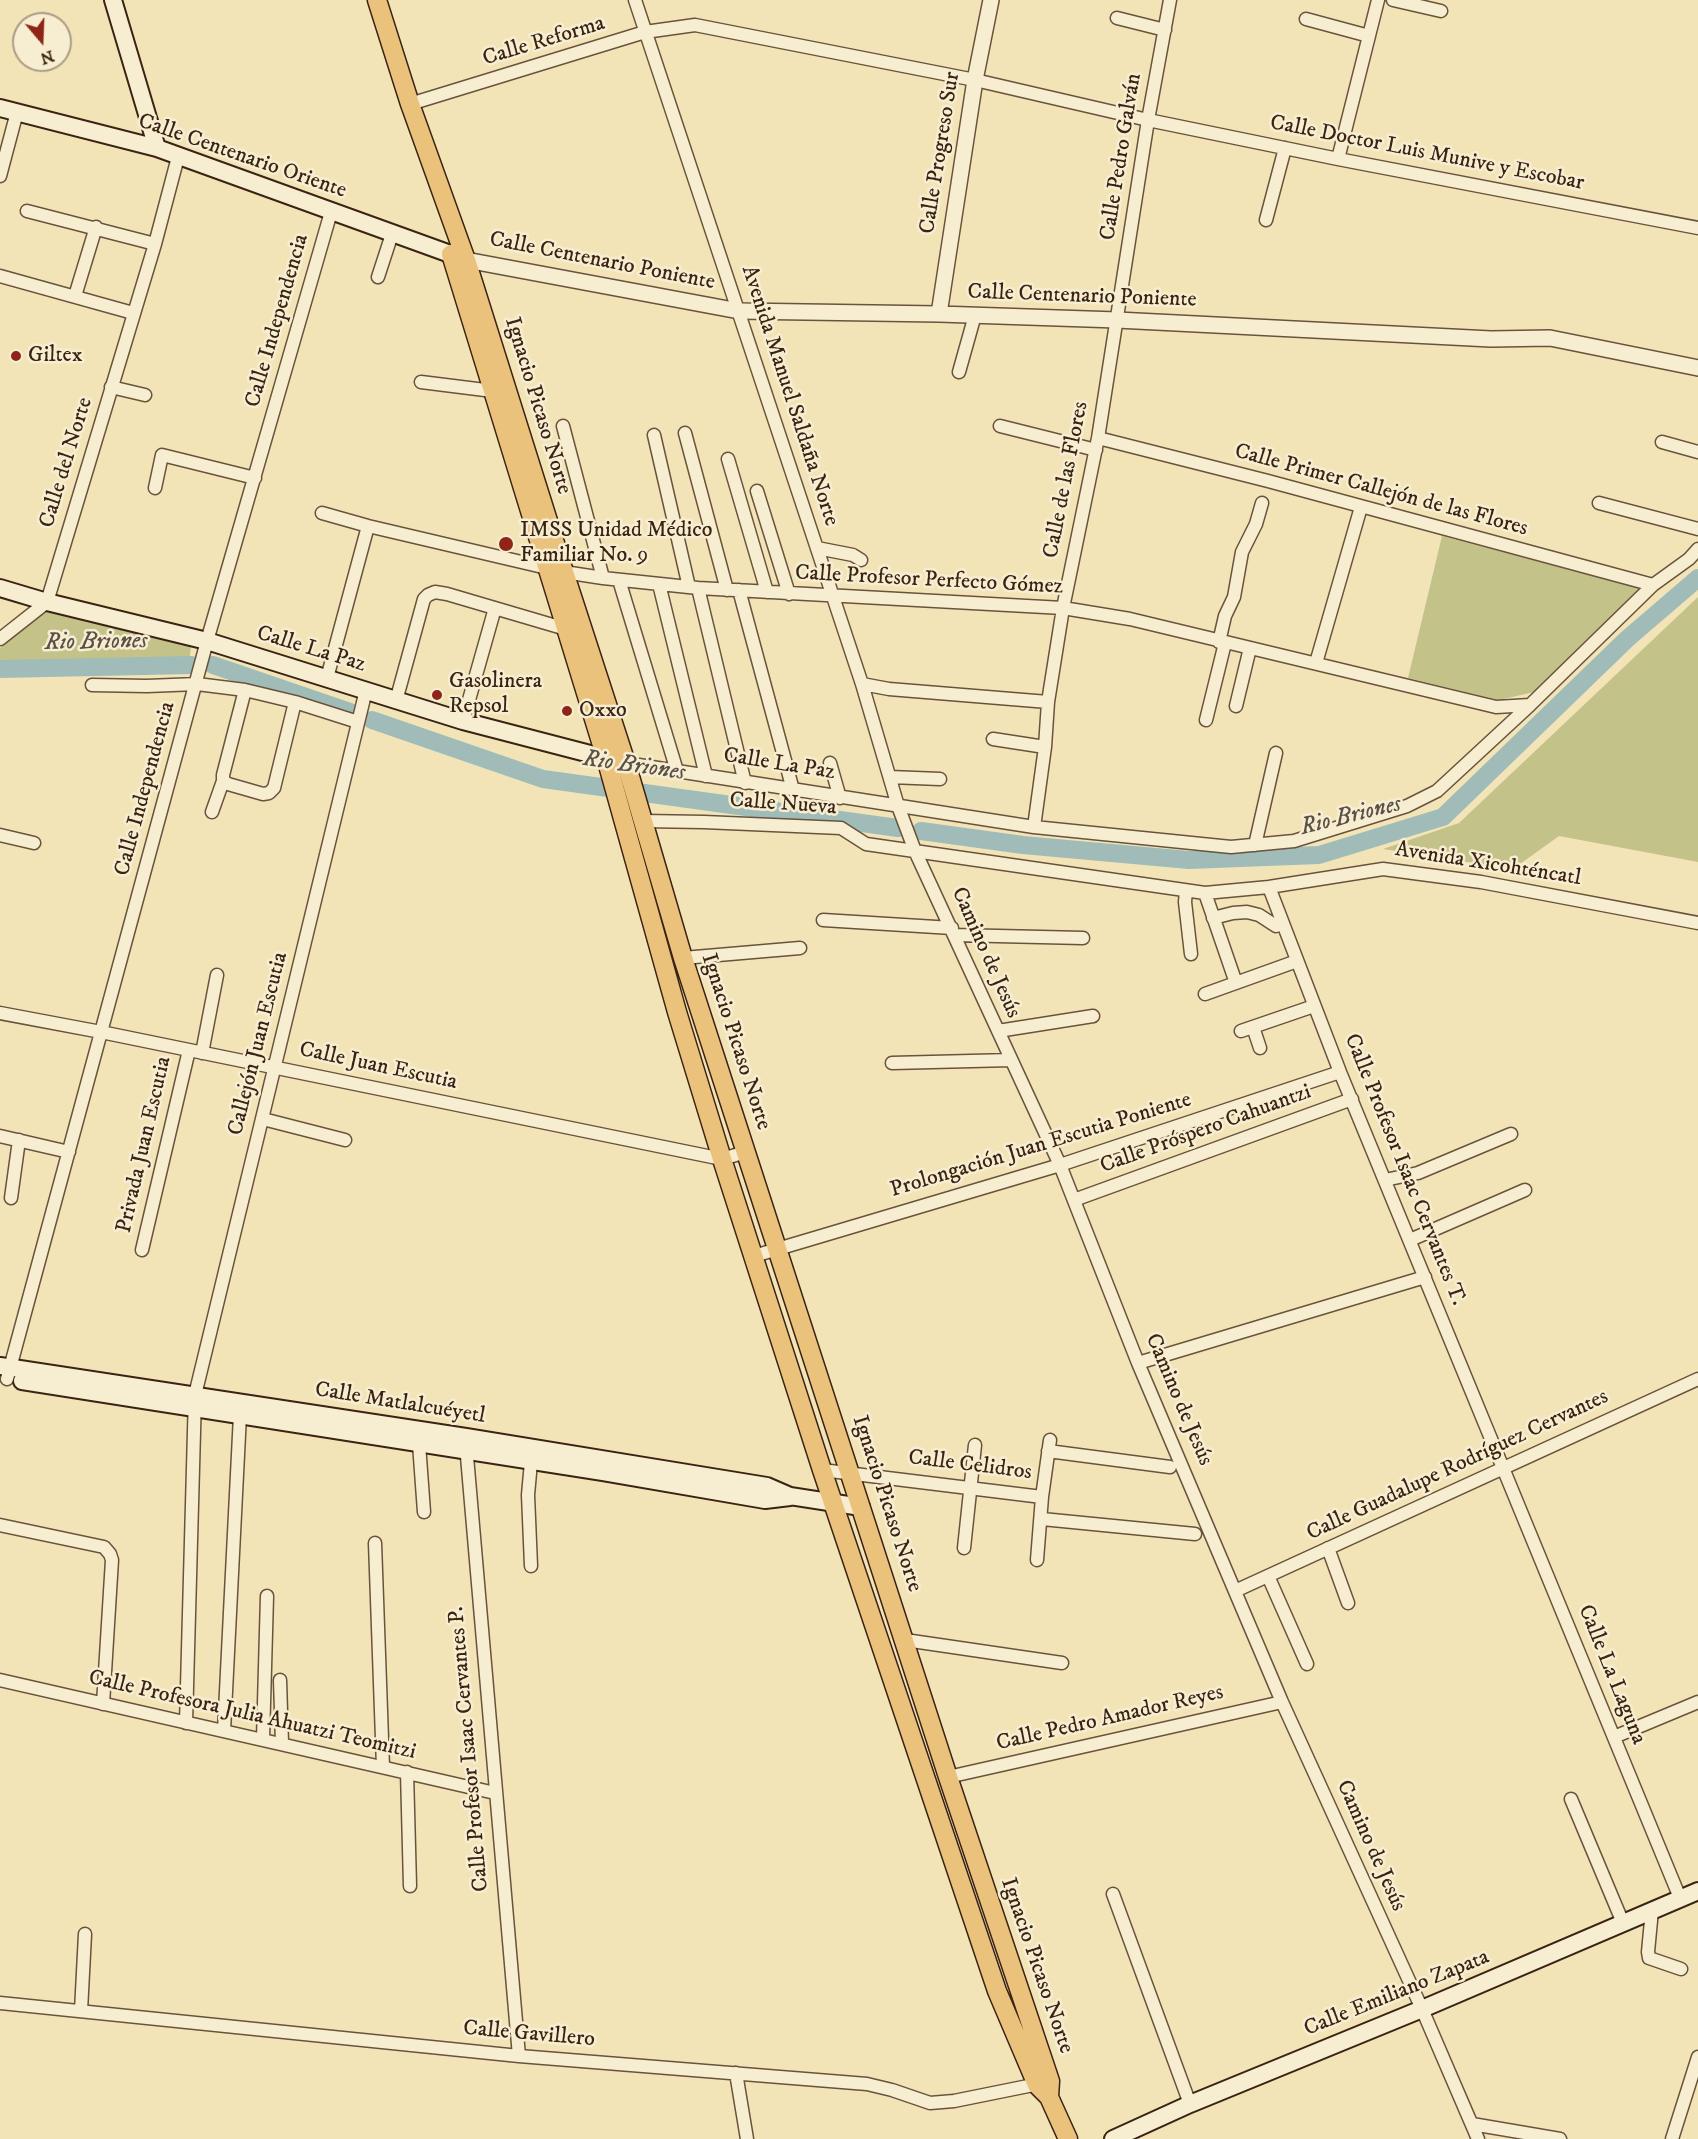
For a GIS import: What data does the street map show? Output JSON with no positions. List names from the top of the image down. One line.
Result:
{"streets":{"main road":["Calle Centenario Oriente","Ignacio Picaso Norte","Calle La Paz","Calle Matlalcuéyetl","Calle Emiliano Zapata"],"street":["Calle Reforma","Calle Progreso Sur","Calle Doctor Luis Munive y Escobar","Calle Pedro Galván","Calle Centenario Poniente","Calle Independencia","Avenida Manuel Saldaña Norte","Calle del Norte","Calle de las Flores","Calle Primer Callejón de las Flores","Calle Profesor Perfecto Gómez","Calle Nueva","Avenida Xicohténcatl","Camino de Jesús","Callejón Juan Escutia","Calle Juan Escutia","Calle Próspero Cahuantzi","Privada Juan Escutia","Prolongación Juan Escutia Poniente","Calle Profesor Isaac Cervantes T.","Calle Celidros","Calle Guadalupe Rodríguez Cervantes","Calle La Laguna","Calle Profesora Julia Ahuatzi Teomitzi","Calle Pedro Amador Reyes","Calle Profesor Isaac Cervantes P.","Calle Gavillero"]},"crossings":[["Calle Reforma","Calle Progreso Sur"],["Calle Reforma","Calle Doctor Luis Munive y Escobar"],["Calle Reforma","Avenida Manuel Saldaña Norte"],["Calle Reforma","Ignacio Picaso Norte"],["Calle Progreso Sur","Calle Doctor Luis Munive y Escobar"],["Calle Progreso Sur","Calle Centenario Poniente"],["Calle Doctor Luis Munive y Escobar","Calle Pedro Galván"],["Calle Centenario Oriente","Calle Centenario Poniente"],["Calle Centenario Oriente","Calle Independencia"],["Calle Centenario Oriente","Ignacio Picaso Norte"],["Calle Centenario Oriente","Calle del Norte"],["Calle Pedro Galván","Calle Centenario Poniente"],["Calle Pedro Galván","Calle de las Flores"],["Calle Centenario Poniente","Avenida Manuel Saldaña Norte"],["Calle Centenario Poniente","Ignacio Picaso Norte"],["Calle Centenario Poniente","Calle de las Flores"],["Calle Independencia","Calle La Paz"],["Calle Independencia","Calle Juan Escutia"],["Calle Independencia","Calle Matlalcuéyetl"],["Avenida Manuel Saldaña Norte","Calle Profesor Perfecto Gómez"],["Avenida Manuel Saldaña Norte","Calle La Paz"],["Avenida Manuel Saldaña Norte","Camino de Jesús"],["Ignacio Picaso Norte","Calle Profesor Perfecto Gómez"],["Ignacio Picaso Norte","Calle La Paz"],["Ignacio Picaso Norte","Calle Nueva"],["Ignacio Picaso Norte","Calle Juan Escutia"],["Ignacio Picaso Norte","Prolongación Juan Escutia Poniente"],["Ignacio Picaso Norte","Calle Matlalcuéyetl"],["Ignacio Picaso Norte","Calle Celidros"],["Ignacio Picaso Norte","Calle Pedro Amador Reyes"],["Ignacio Picaso Norte","Calle Gavillero"],["Calle del Norte","Calle La Paz"],["Calle de las Flores","Calle Primer Callejón de las Flores"],["Calle de las Flores","Calle Profesor Perfecto Gómez"],["Calle de las Flores","Calle La Paz"],["Calle Primer Callejón de las Flores","Calle La Paz"],["Calle Profesor Perfecto Gómez","Calle La Paz"],["Calle La Paz","Camino de Jesús"],["Calle La Paz","Callejón Juan Escutia"],["Calle Nueva","Avenida Xicohténcatl"],["Calle Nueva","Camino de Jesús"],["Avenida Xicohténcatl","Camino de Jesús"],["Avenida Xicohténcatl","Calle Profesor Isaac Cervantes T."],["Camino de Jesús","Calle Próspero Cahuantzi"],["Camino de Jesús","Prolongación Juan Escutia Poniente"],["Camino de Jesús","Calle Guadalupe Rodríguez Cervantes"],["Camino de Jesús","Calle Pedro Amador Reyes"],["Camino de Jesús","Calle Emiliano Zapata"],["Callejón Juan Escutia","Calle Juan Escutia"],["Callejón Juan Escutia","Calle Matlalcuéyetl"],["Callejón Juan Escutia","Calle Profesora Julia Ahuatzi Teomitzi"],["Calle Juan Escutia","Privada Juan Escutia"],["Calle Próspero Cahuantzi","Calle Profesor Isaac Cervantes T."],["Prolongación Juan Escutia Poniente","Calle Profesor Isaac Cervantes T."],["Calle Profesor Isaac Cervantes T.","Calle Guadalupe Rodríguez Cervantes"],["Calle Profesor Isaac Cervantes T.","Calle La Laguna"],["Calle Matlalcuéyetl","Calle Profesor Isaac Cervantes P."],["Calle Guadalupe Rodríguez Cervantes","Calle La Laguna"],["Calle La Laguna","Calle Emiliano Zapata"],["Calle Profesora Julia Ahuatzi Teomitzi","Calle Profesor Isaac Cervantes P."],["Calle Profesor Isaac Cervantes P.","Calle Gavillero"]],"water":["Rio Briones"],"places":["Giltex","IMSS Unidad Médico Familiar No. 9","Gasolinera Repsol","Oxxo"],"north":"bottom"}
